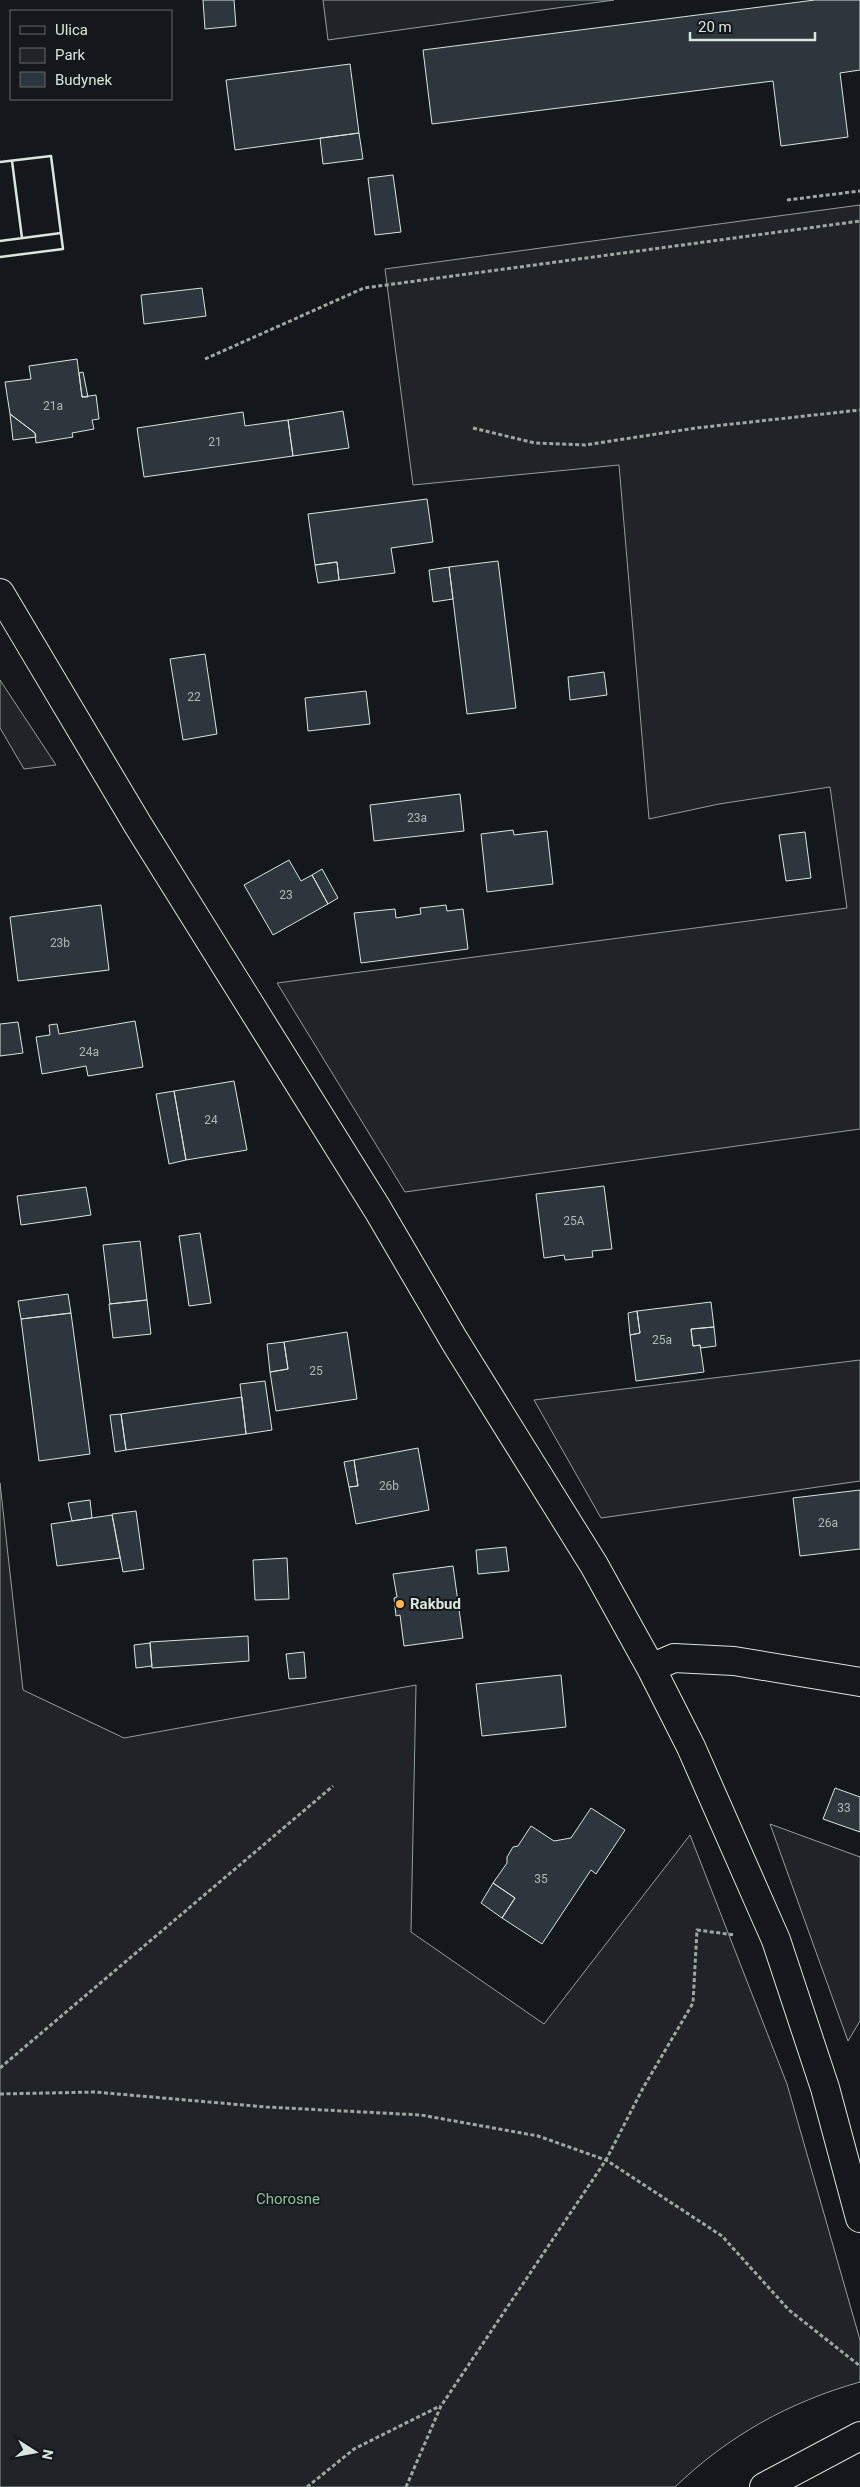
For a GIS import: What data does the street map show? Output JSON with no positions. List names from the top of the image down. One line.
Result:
{"parks":["Chorosne"],"places":["Rakbud"],"house_numbers":["21a","21","22","23a","23","23b","24a","24","25A","25a","25","26b","26a","33","35"],"legend":["Ulica","Park","Budynek"],"scale_bar":"20 m","north":"right"}
